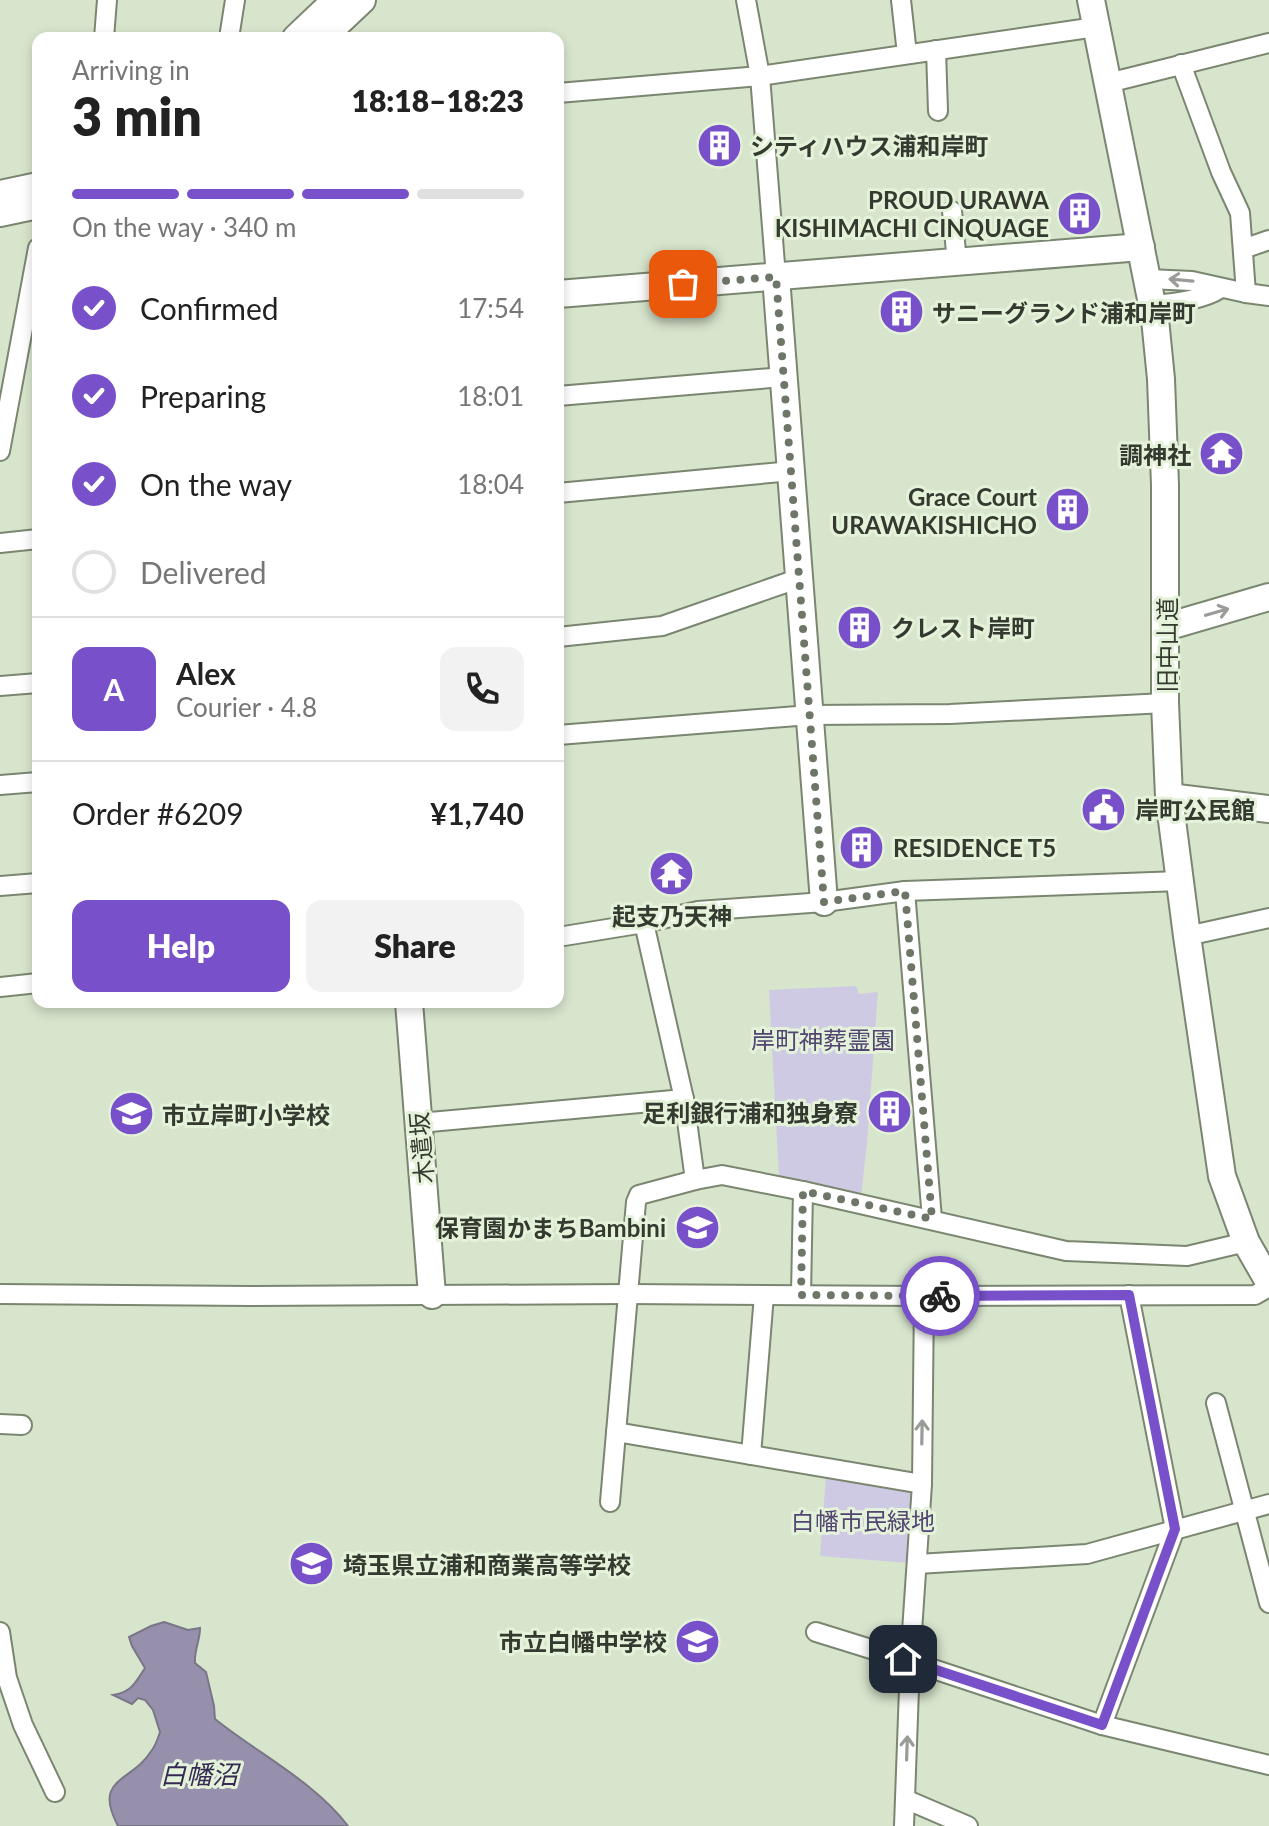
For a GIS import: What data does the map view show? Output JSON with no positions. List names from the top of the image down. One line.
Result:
{"streets":{"street":["旧中山道","木遣坂"]},"water":["白幡沼"],"parks":["岸町神葬霊園","白幡市民緑地"],"places":{"building":["シティハウス浦和岸町","PROUD URAWA KISHIMACHI CINQUAGE","サニーグランド浦和岸町","Grace Court URAWAKISHICHO","クレスト岸町","RESIDENCE T5","足利銀行浦和独身寮"],"temple":["調神社","起支乃天神"],"public building":["岸町公民館"],"school or university":["市立岸町小学校","保育園かまちBambini","埼玉県立浦和商業高等学校","市立白幡中学校"]},"page":{"heading":["3 min","Arriving in","18:18–18:23"],"panel":["Alex","Courier · 4.8","Order #6209","¥1,740"],"bar":"On the way · 340 m","list":[["Confirmed","17:54"],["Preparing","18:01"],["On the way","18:04"],"Delivered"],"round":"A","buttons":["Help","Share"]}}
